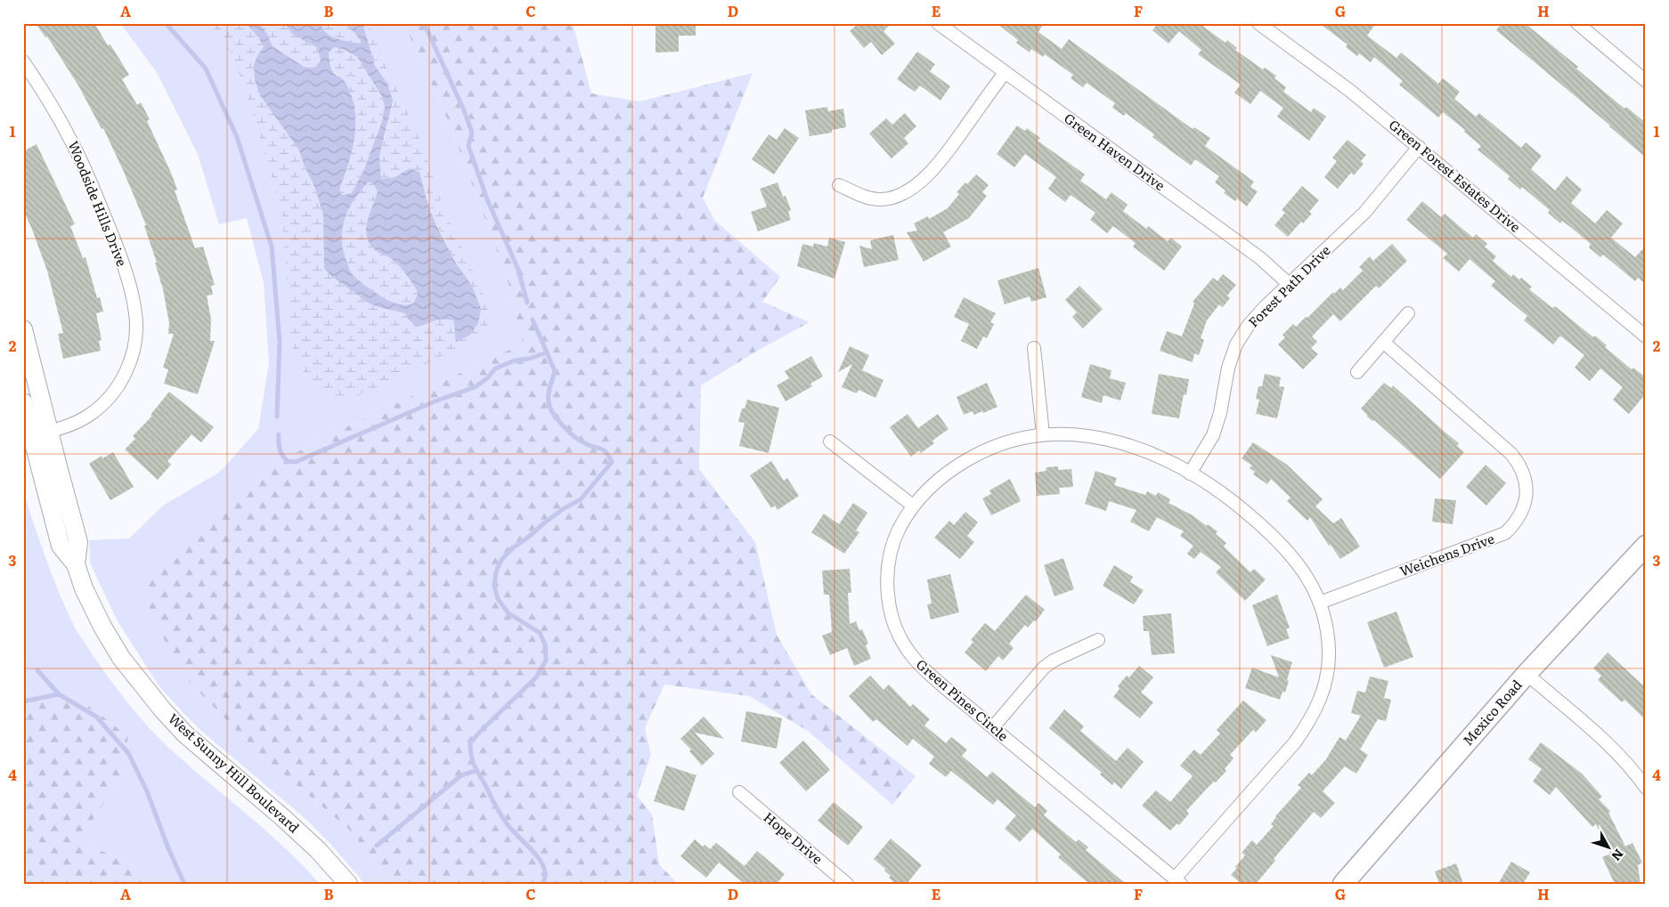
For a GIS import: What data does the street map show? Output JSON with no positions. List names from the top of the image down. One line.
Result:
{"streets":{"main road":["Mexico Road"],"street":["Green Haven Drive","Green Forest Estates Drive","Woodside Hills Drive","Forest Path Drive","Weichens Drive","Green Pines Circle","West Sunny Hill Boulevard","Hope Drive"]},"crossings":[["Green Haven Drive","Forest Path Drive"],["Green Forest Estates Drive","Forest Path Drive"],["Woodside Hills Drive","West Sunny Hill Boulevard"],["Forest Path Drive","Green Pines Circle"],["Weichens Drive","Green Pines Circle"]],"north":"bottom right","grid":{"columns":["A","B","C","D","E","F","G","H"],"rows":["1","2","3","4"]}}
